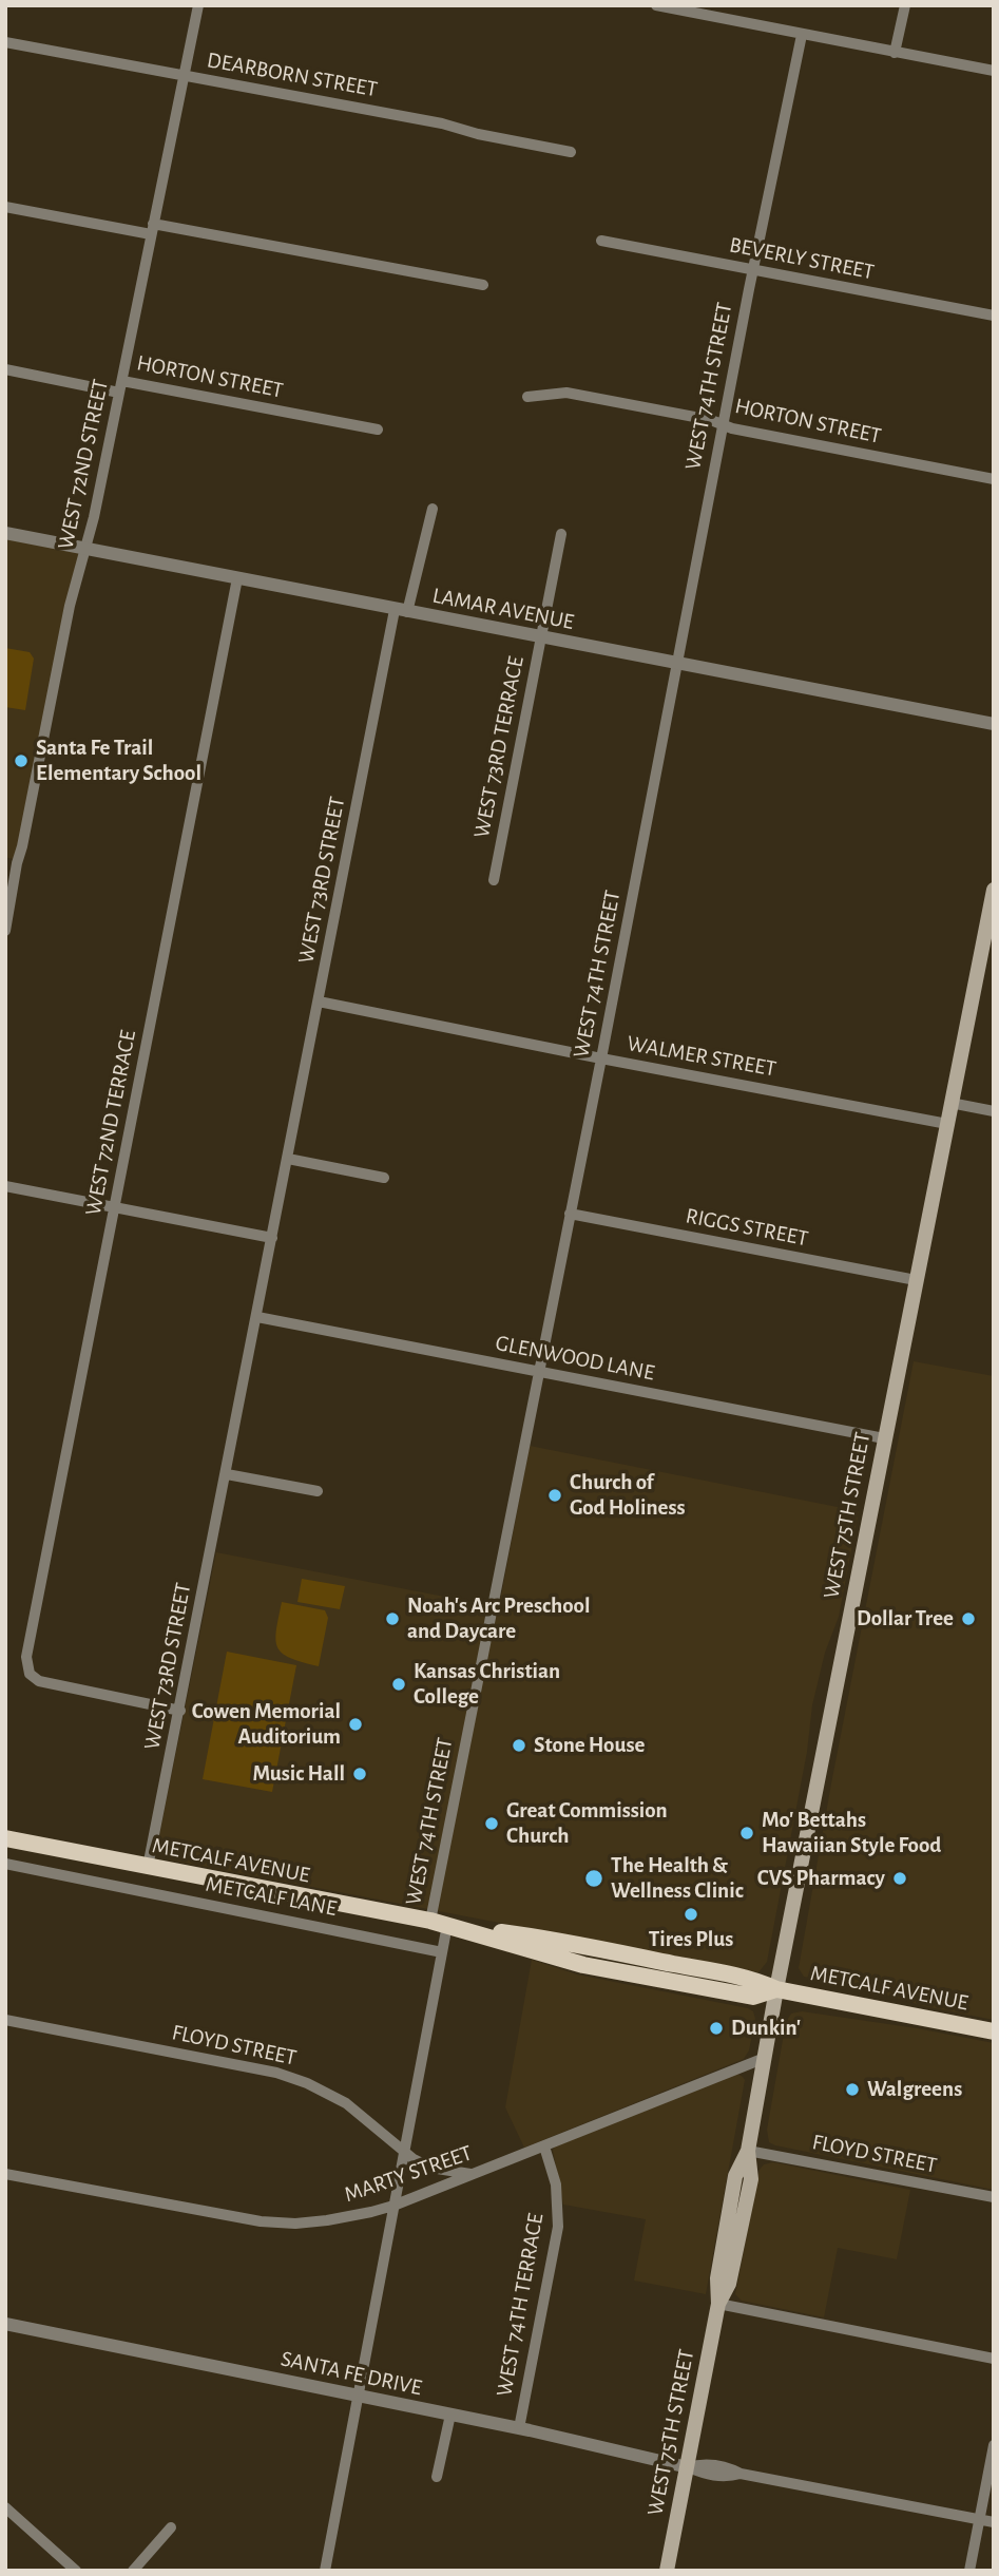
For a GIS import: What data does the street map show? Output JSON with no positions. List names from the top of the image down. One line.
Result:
{"streets":{"main road":["WEST 75TH STREET","METCALF AVENUE"],"street":["DEARBORN STREET","BEVERLY STREET","HORTON STREET","WEST 74TH STREET","WEST 72ND STREET","LAMAR AVENUE","WEST 73RD TERRACE","WEST 73RD STREET","WALMER STREET","WEST 72ND TERRACE","RIGGS STREET","GLENWOOD LANE","METCALF LANE","FLOYD STREET","MARTY STREET","WEST 74TH TERRACE","SANTA FE DRIVE"]},"crossings":[["DEARBORN STREET","WEST 72ND STREET"],["BEVERLY STREET","WEST 74TH STREET"],["HORTON STREET","WEST 74TH STREET"],["HORTON STREET","WEST 72ND STREET"],["WEST 74TH STREET","LAMAR AVENUE"],["WEST 74TH STREET","WALMER STREET"],["WEST 74TH STREET","RIGGS STREET"],["WEST 74TH STREET","GLENWOOD LANE"],["WEST 74TH STREET","METCALF AVENUE"],["WEST 74TH STREET","METCALF LANE"],["WEST 74TH STREET","FLOYD STREET"],["WEST 74TH STREET","MARTY STREET"],["WEST 74TH STREET","SANTA FE DRIVE"],["WEST 72ND STREET","LAMAR AVENUE"],["LAMAR AVENUE","WEST 73RD TERRACE"],["LAMAR AVENUE","WEST 73RD STREET"],["LAMAR AVENUE","WEST 72ND TERRACE"],["WEST 73RD STREET","WALMER STREET"],["WEST 73RD STREET","WEST 72ND TERRACE"],["WEST 73RD STREET","GLENWOOD LANE"],["WEST 73RD STREET","METCALF AVENUE"],["WALMER STREET","WEST 75TH STREET"],["RIGGS STREET","WEST 75TH STREET"],["GLENWOOD LANE","WEST 75TH STREET"],["WEST 75TH STREET","METCALF AVENUE"],["WEST 75TH STREET","FLOYD STREET"],["WEST 75TH STREET","MARTY STREET"],["WEST 75TH STREET","SANTA FE DRIVE"],["FLOYD STREET","MARTY STREET"],["MARTY STREET","WEST 74TH TERRACE"],["WEST 74TH TERRACE","SANTA FE DRIVE"]],"places":["Santa Fe Trail Elementary School","Church of God Holiness","Noah's Arc Preschool and Daycare","Dollar Tree","Kansas Christian College","Cowen Memorial Auditorium","Stone House","Music Hall","Great Commission Church","Mo' Bettahs Hawaiian Style Food","The Health & Wellness Clinic","CVS Pharmacy","Tires Plus","Dunkin'","Walgreens"]}
